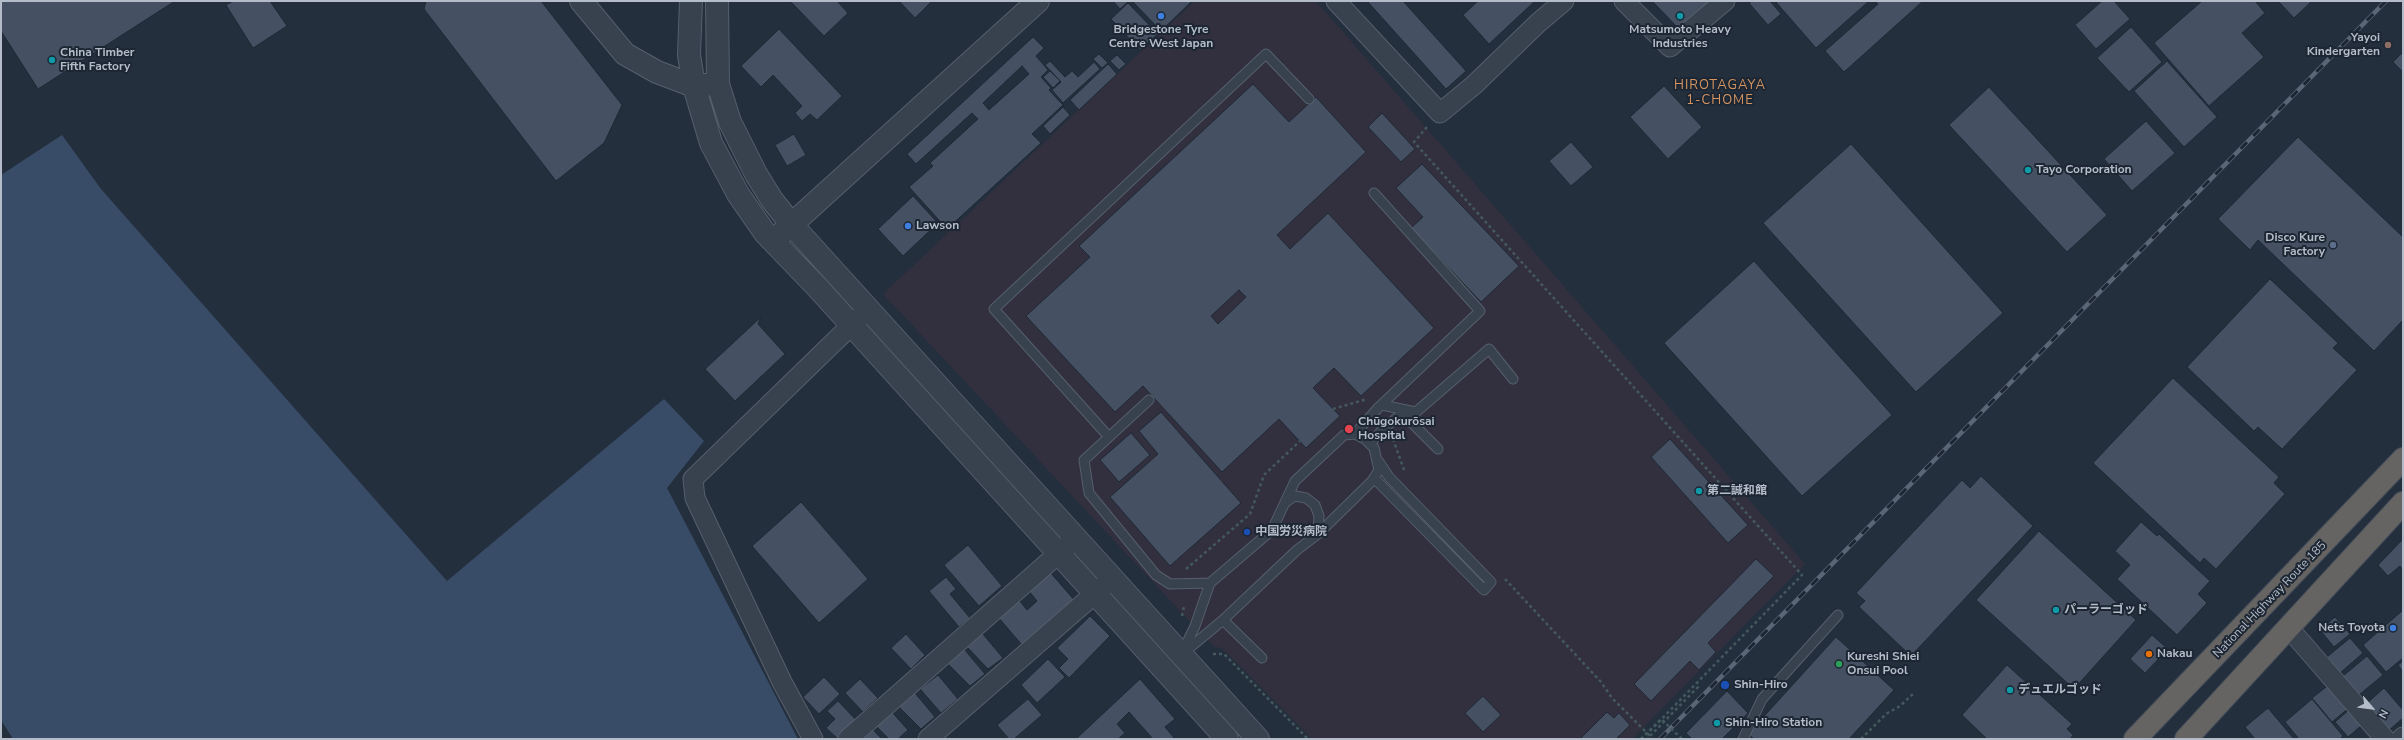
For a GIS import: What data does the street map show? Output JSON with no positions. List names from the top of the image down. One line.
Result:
{"streets":{"highway":["National Highway Route 185"]},"districts":["HIROTAGAYA 1-CHOME"],"places":["Bridgestone Tyre Centre West Japan","Matsumoto Heavy Industries","Yayoi Kindergarten","China Timber Fifth Factory","Tayo Corporation","Lawson","Disco Kure Factory","Chūgokurōsai Hospital","第二誠和館","中国労災病院","パーラーゴッド","Nets Toyota","Nakau","Kureshi Shiei Onsui Pool","Shin-Hiro","デュエルゴッド","Shin-Hiro Station"],"north":"bottom right"}
